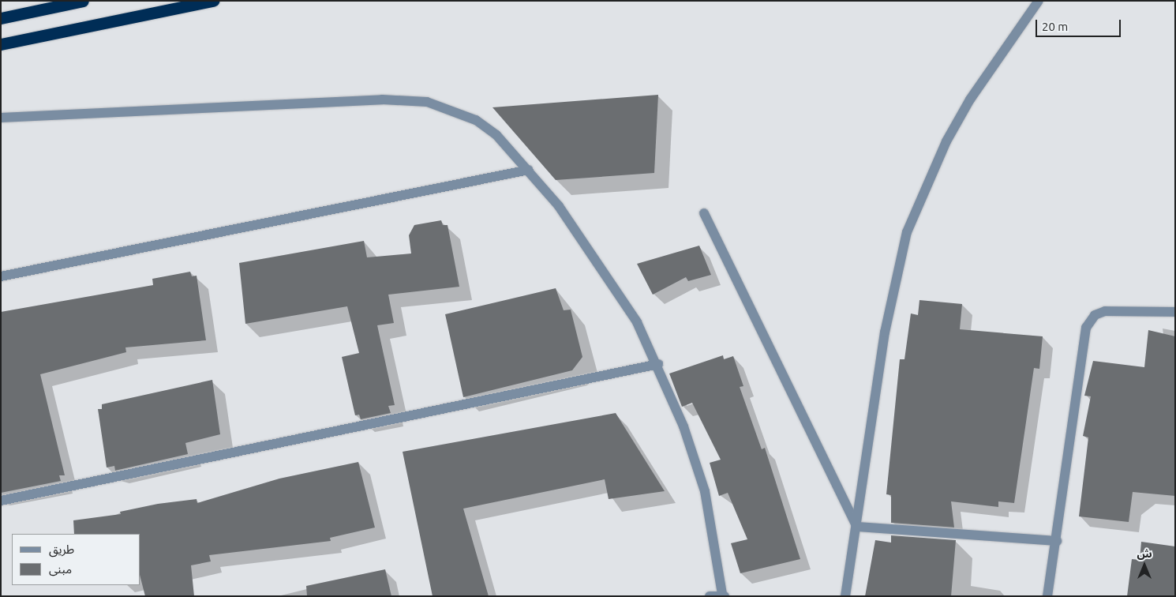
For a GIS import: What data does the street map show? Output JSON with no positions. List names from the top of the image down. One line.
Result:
{"legend":["طريق","مبنى"],"scale_bar":"20 m","north":"top"}
